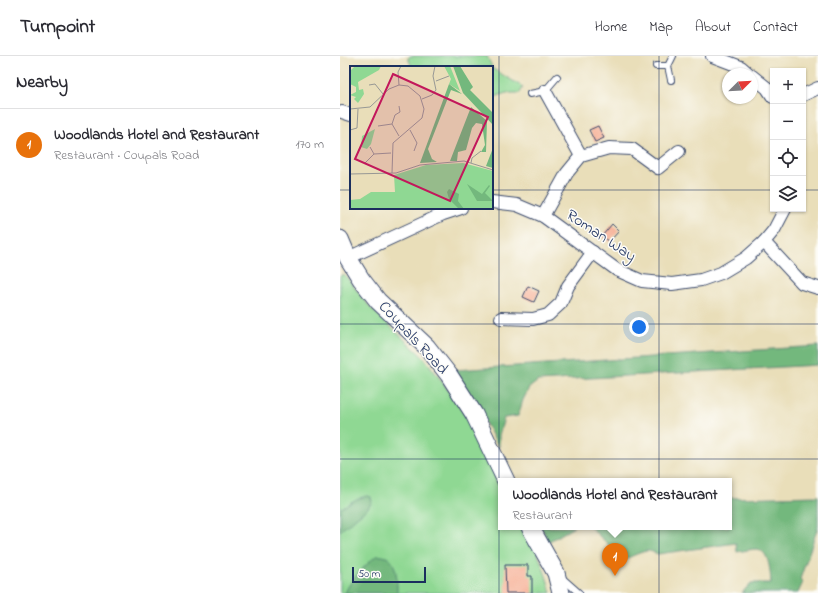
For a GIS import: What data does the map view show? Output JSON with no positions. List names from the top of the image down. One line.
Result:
{"streets":{"street":["Roman Way","Coupals Road"]},"scale_bar":"50 m","north":"top right","page":{"header":"Turnpoint","nav":["Home","Map","About","Contact"],"heading":"Nearby","map_buttons":["+","−"],"list":[{"mark":"1","name":"Woodlands Hotel and Restaurant","note":"Restaurant · Coupals Road","value":"170 m"}],"popup":["Woodlands Hotel and Restaurant","Restaurant"],"pins":"1","scale":"50 m"}}
